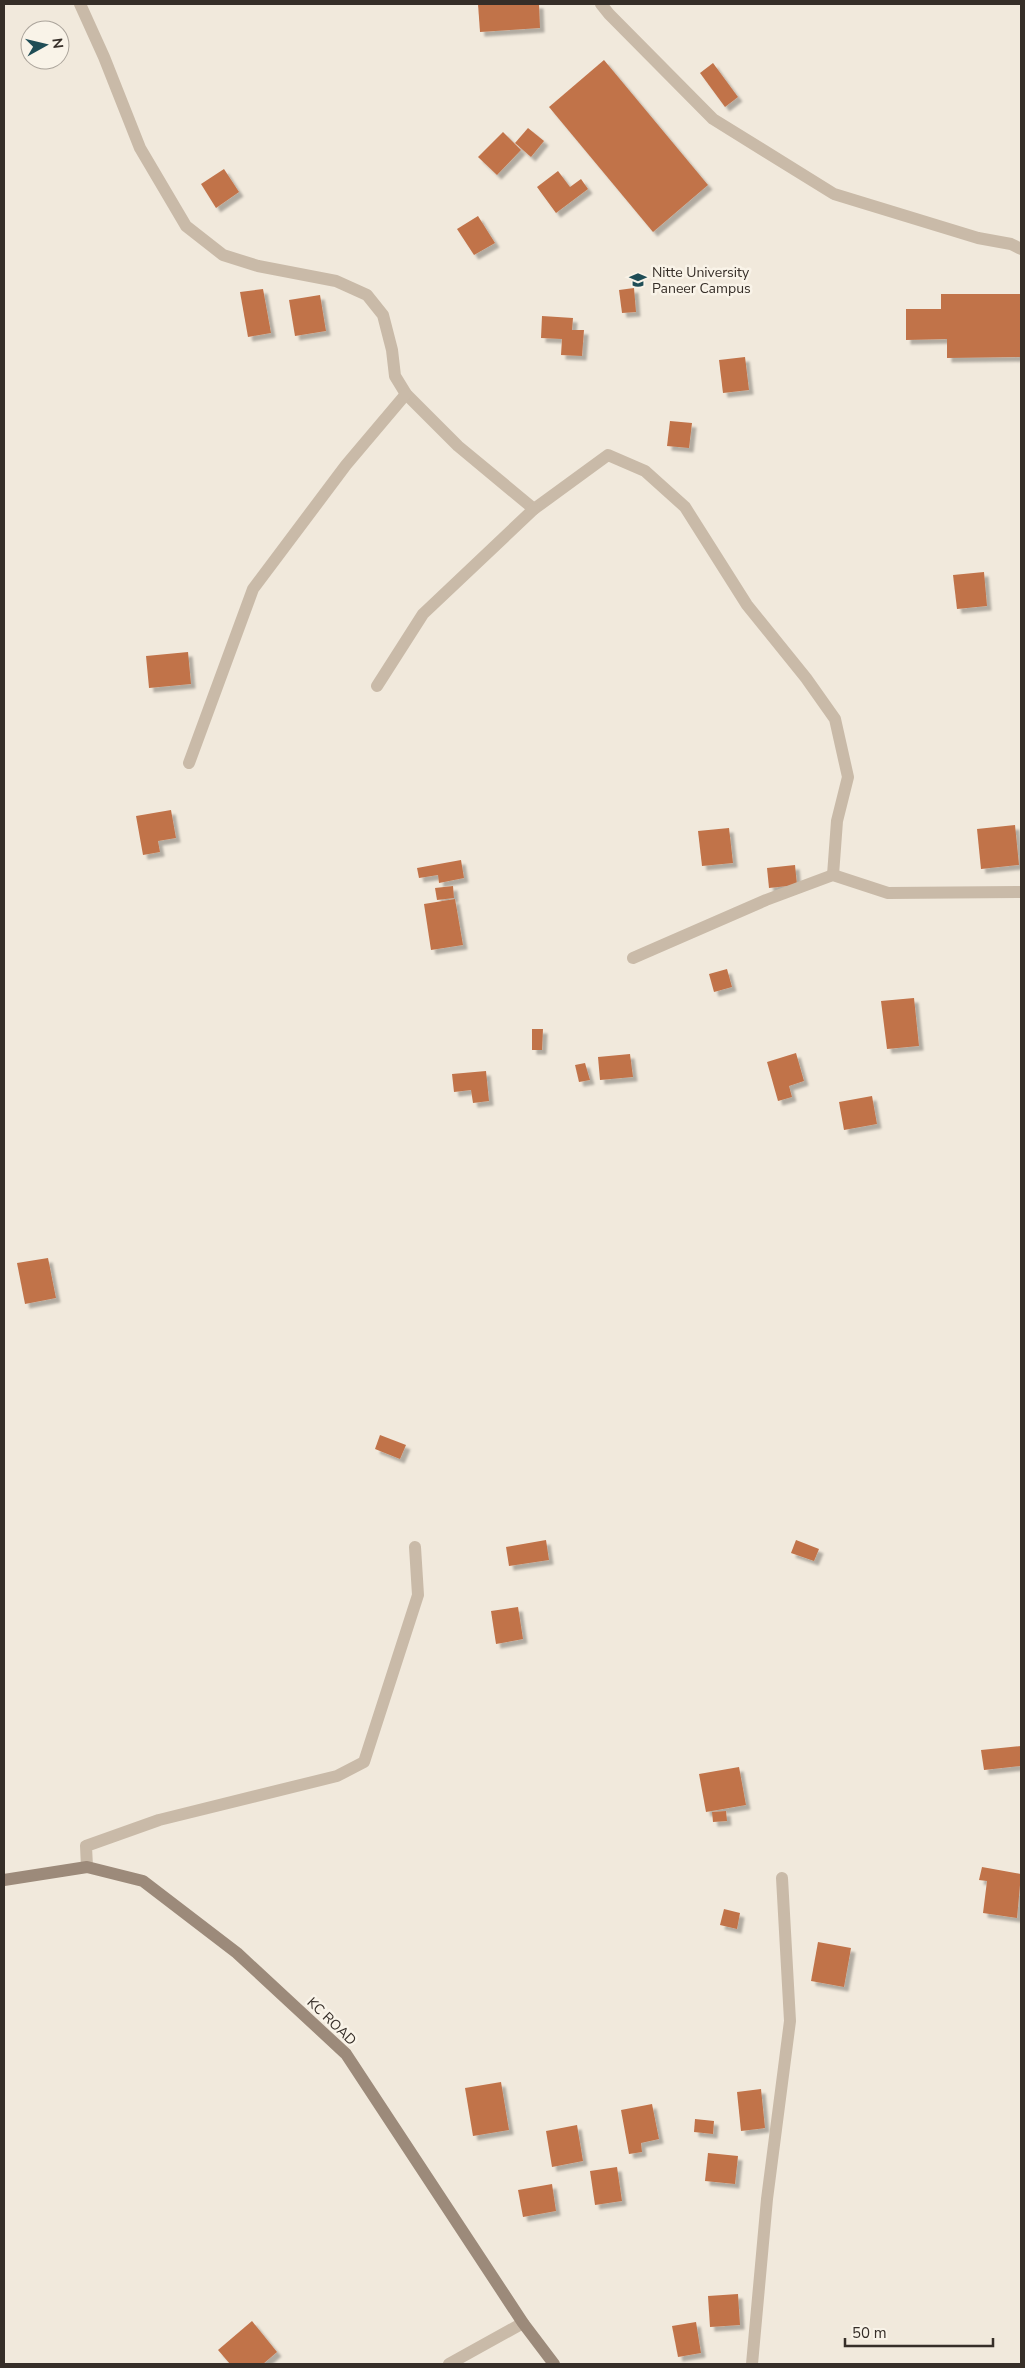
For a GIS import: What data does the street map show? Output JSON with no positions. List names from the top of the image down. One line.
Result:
{"streets":{"main road":["KC ROAD"]},"places":{"school or university":["Nitte University Paneer Campus"]},"scale_bar":"50 m","north":"right"}
